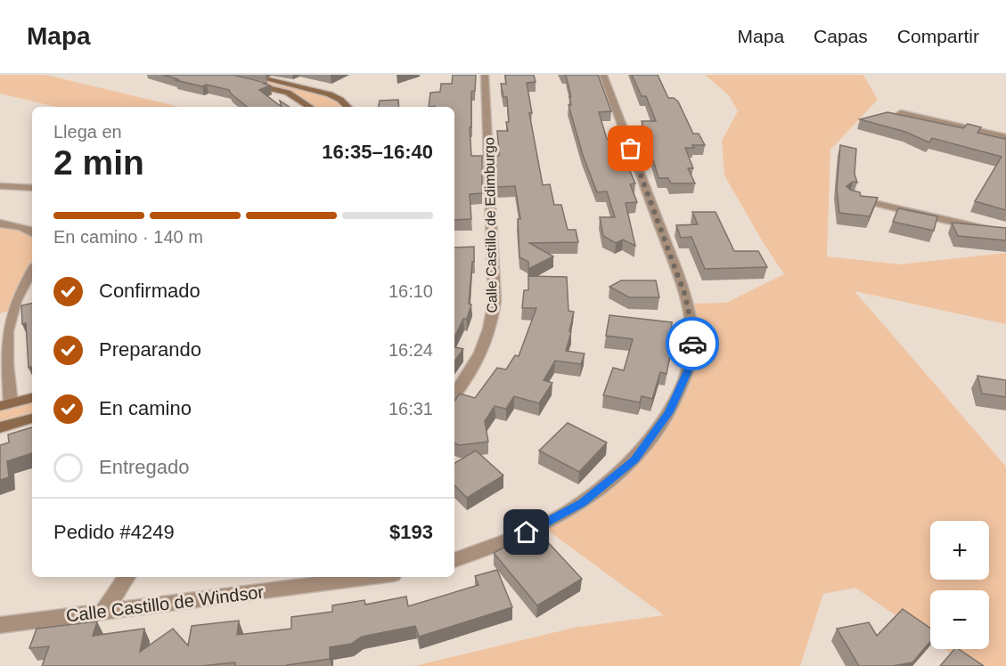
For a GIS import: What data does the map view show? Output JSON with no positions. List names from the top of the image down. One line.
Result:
{"streets":{"street":["Calle Castillo de Edimburgo","Calle Castillo de Windsor"]},"page":{"header":"Mapa","nav":["Mapa","Capas","Compartir"],"heading":["2 min","Llega en","16:35–16:40"],"panel":["Pedido #4249","$193"],"bar":"En camino · 140 m","list":[["Confirmado","16:10"],["Preparando","16:24"],["En camino","16:31"],"Entregado"],"map_buttons":["+","−"]}}
